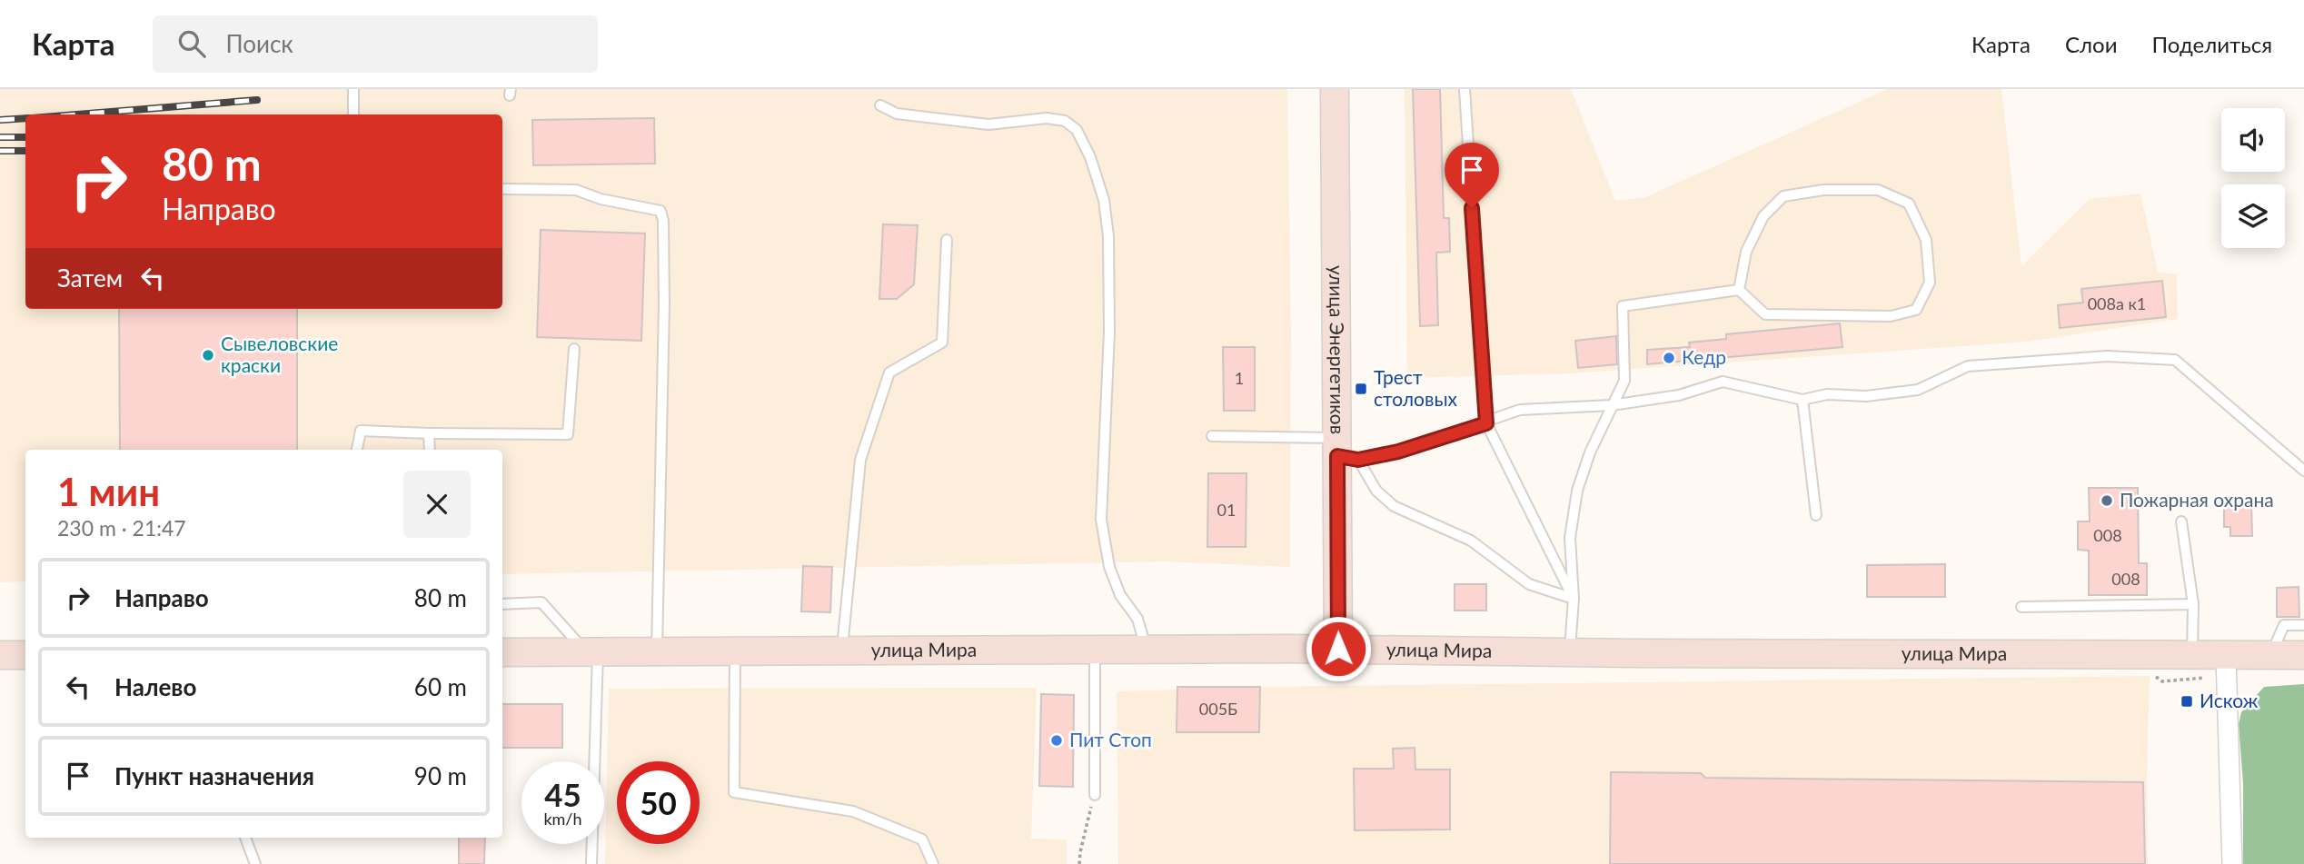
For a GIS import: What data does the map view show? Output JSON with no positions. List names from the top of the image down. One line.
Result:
{"streets":{"main road":["улица Энергетиков","улица Мира"]},"crossings":[["улица Энергетиков","улица Мира"]],"places":{"other":["Сывеловские краски","Кедр","Пожарная охрана","Пит Стоп"],"transit":["Трест столовых","Искож"]},"house_numbers":["008а к1","1","01","008","008","005Б"],"page":{"header":"Карта","search":"Поиск","nav":["Карта","Слои","Поделиться"],"turn":["80 m","Направо"],"then":"Затем","heading":["1 мин","230 m · 21:47"],"list":[{"name":"Направо","value":"80 m"},{"name":"Налево","value":"60 m"},{"name":"Пункт назначения","value":"90 m"}],"speed":"45 km/h","limit":"50"}}
